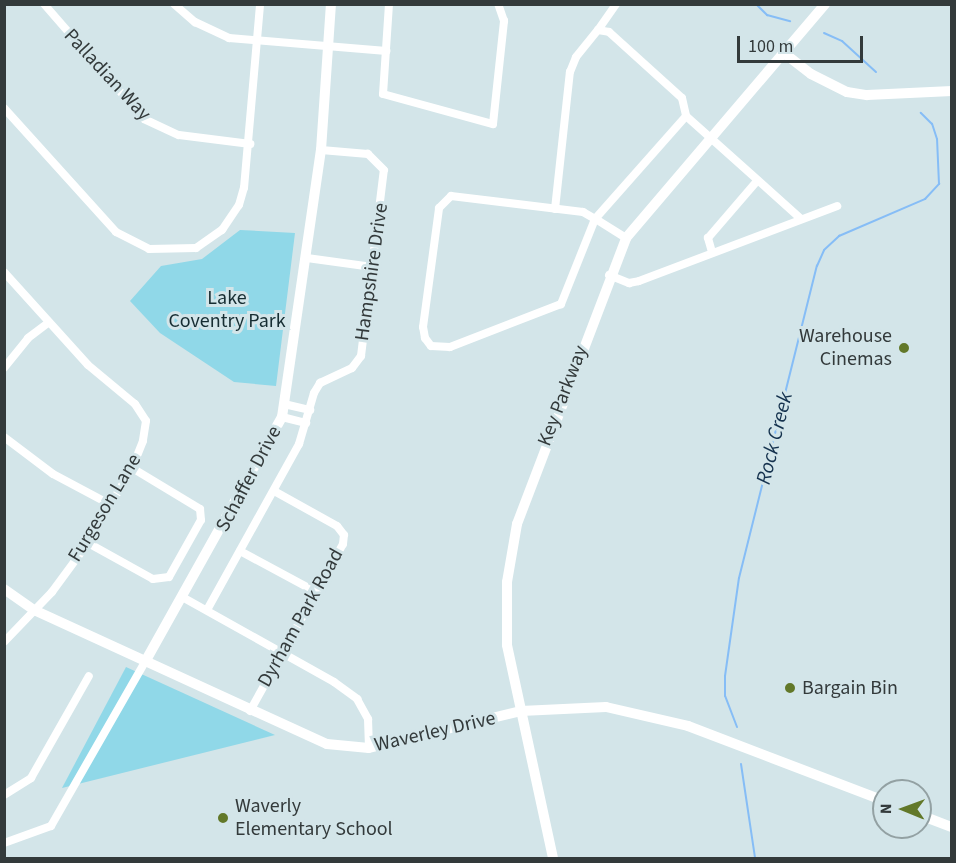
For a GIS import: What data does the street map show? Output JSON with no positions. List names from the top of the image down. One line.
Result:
{"streets":{"street":["Palladian Way","Hampshire Drive","Key Parkway","Schaffer Drive","Furgeson Lane","Dyrham Park Road","Waverley Drive"]},"crossings":[["Hampshire Drive","Schaffer Drive"],["Hampshire Drive","Dyrham Park Road"],["Key Parkway","Waverley Drive"],["Schaffer Drive","Waverley Drive"],["Furgeson Lane","Waverley Drive"],["Dyrham Park Road","Waverley Drive"]],"water":["Rock Creek"],"parks":["Lake Coventry Park"],"places":["Warehouse Cinemas","Bargain Bin","Waverly Elementary School"],"scale_bar":"100 m","north":"left"}
